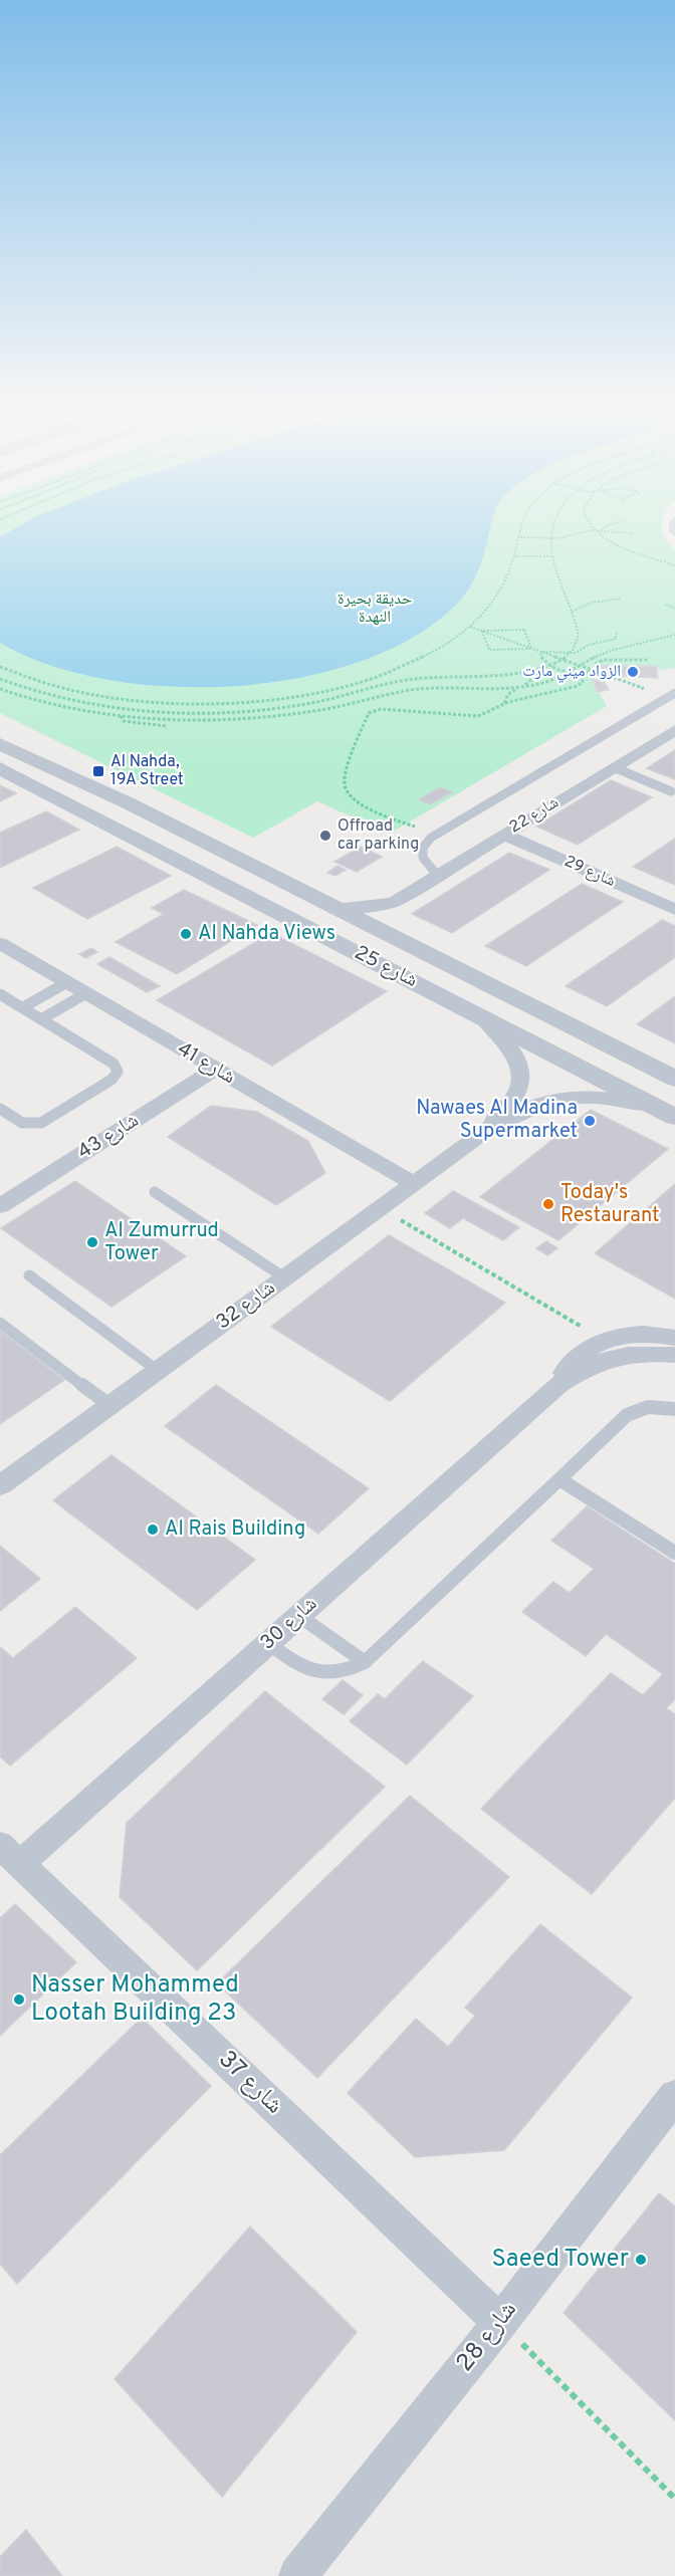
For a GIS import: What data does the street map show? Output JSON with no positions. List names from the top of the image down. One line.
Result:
{"streets":{"street":["شارع 22","شارع 29","شارع 25","شارع 41","شارع 43","شارع 32","شارع 30","شارع 37","شارع 28"]},"crossings":[["شارع 22","شارع 29"],["شارع 22","شارع 25"],["شارع 25","شارع 32"],["شارع 41","شارع 43"],["شارع 41","شارع 32"],["شارع 30","شارع 37"],["شارع 37","شارع 28"]],"parks":["حديقة بحيرة النهدة"],"places":{"other":["الزواد ميني مارت","Offroad car parking","Al Nahda Views","Nawaes Al Madina Supermarket","Today's Restaurant","Al Zumurrud Tower","Al Rais Building","Nasser Mohammed Lootah Building 23","Saeed Tower"],"transit":["Al Nahda, 19A Street"]}}
